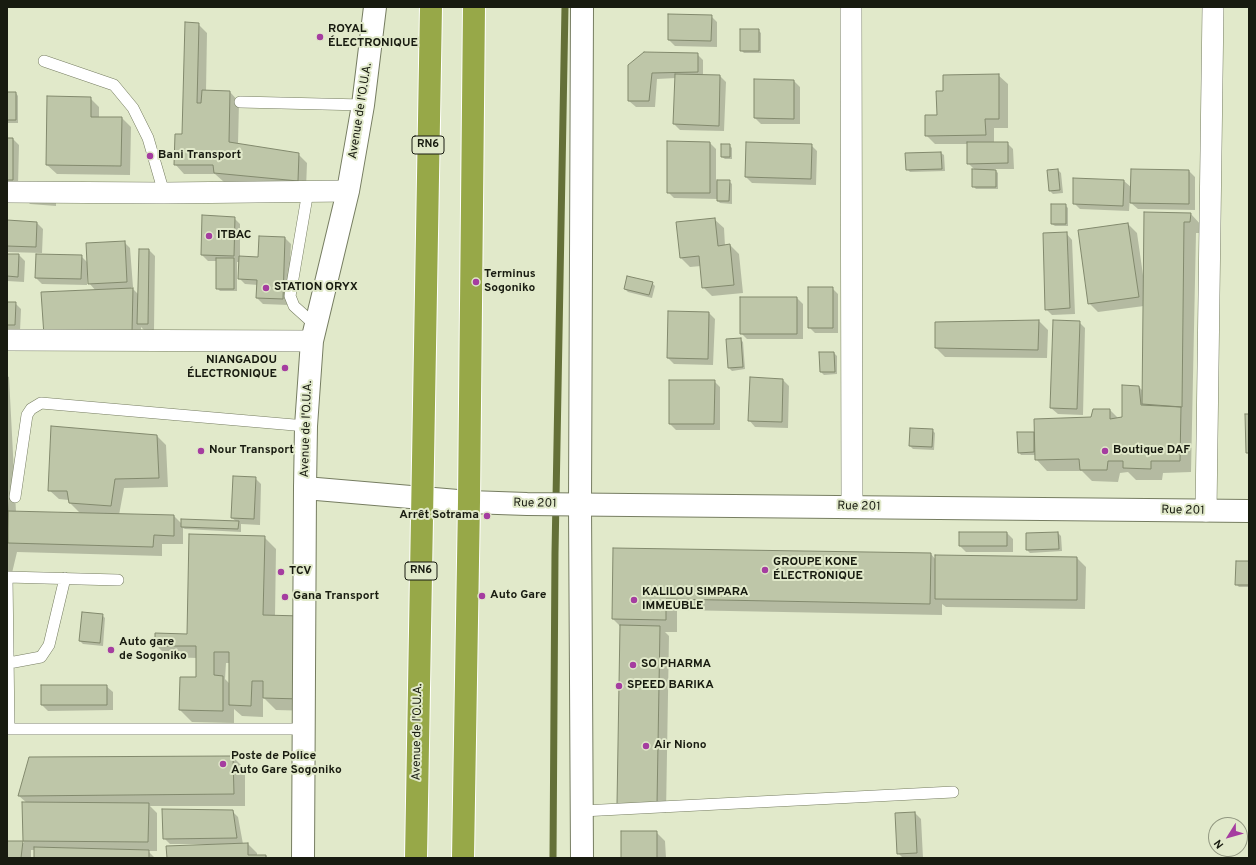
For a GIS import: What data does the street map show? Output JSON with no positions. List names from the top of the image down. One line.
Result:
{"streets":{"highway":["Avenue de l'O.U.A.","RN6"],"main road":["Rue 201"]},"crossings":[["Avenue de l'O.U.A.","Rue 201"]],"places":["ROYAL ÉLECTRONIQUE","Bani Transport","ITBAC","Terminus Sogoniko","STATION ORYX","NIANGADOU ÉLECTRONIQUE","Nour Transport","Boutique DAF","Arrêt Sotrama","GROUPE KONE ÉLECTRONIQUE","TCV","Auto Gare","Gana Transport","KALILOU SIMPARA IMMEUBLE","Auto gare de Sogoniko","SO PHARMA","SPEED BARIKA","Air Niono","Poste de Police Auto Gare Sogoniko"],"north":"bottom left"}
